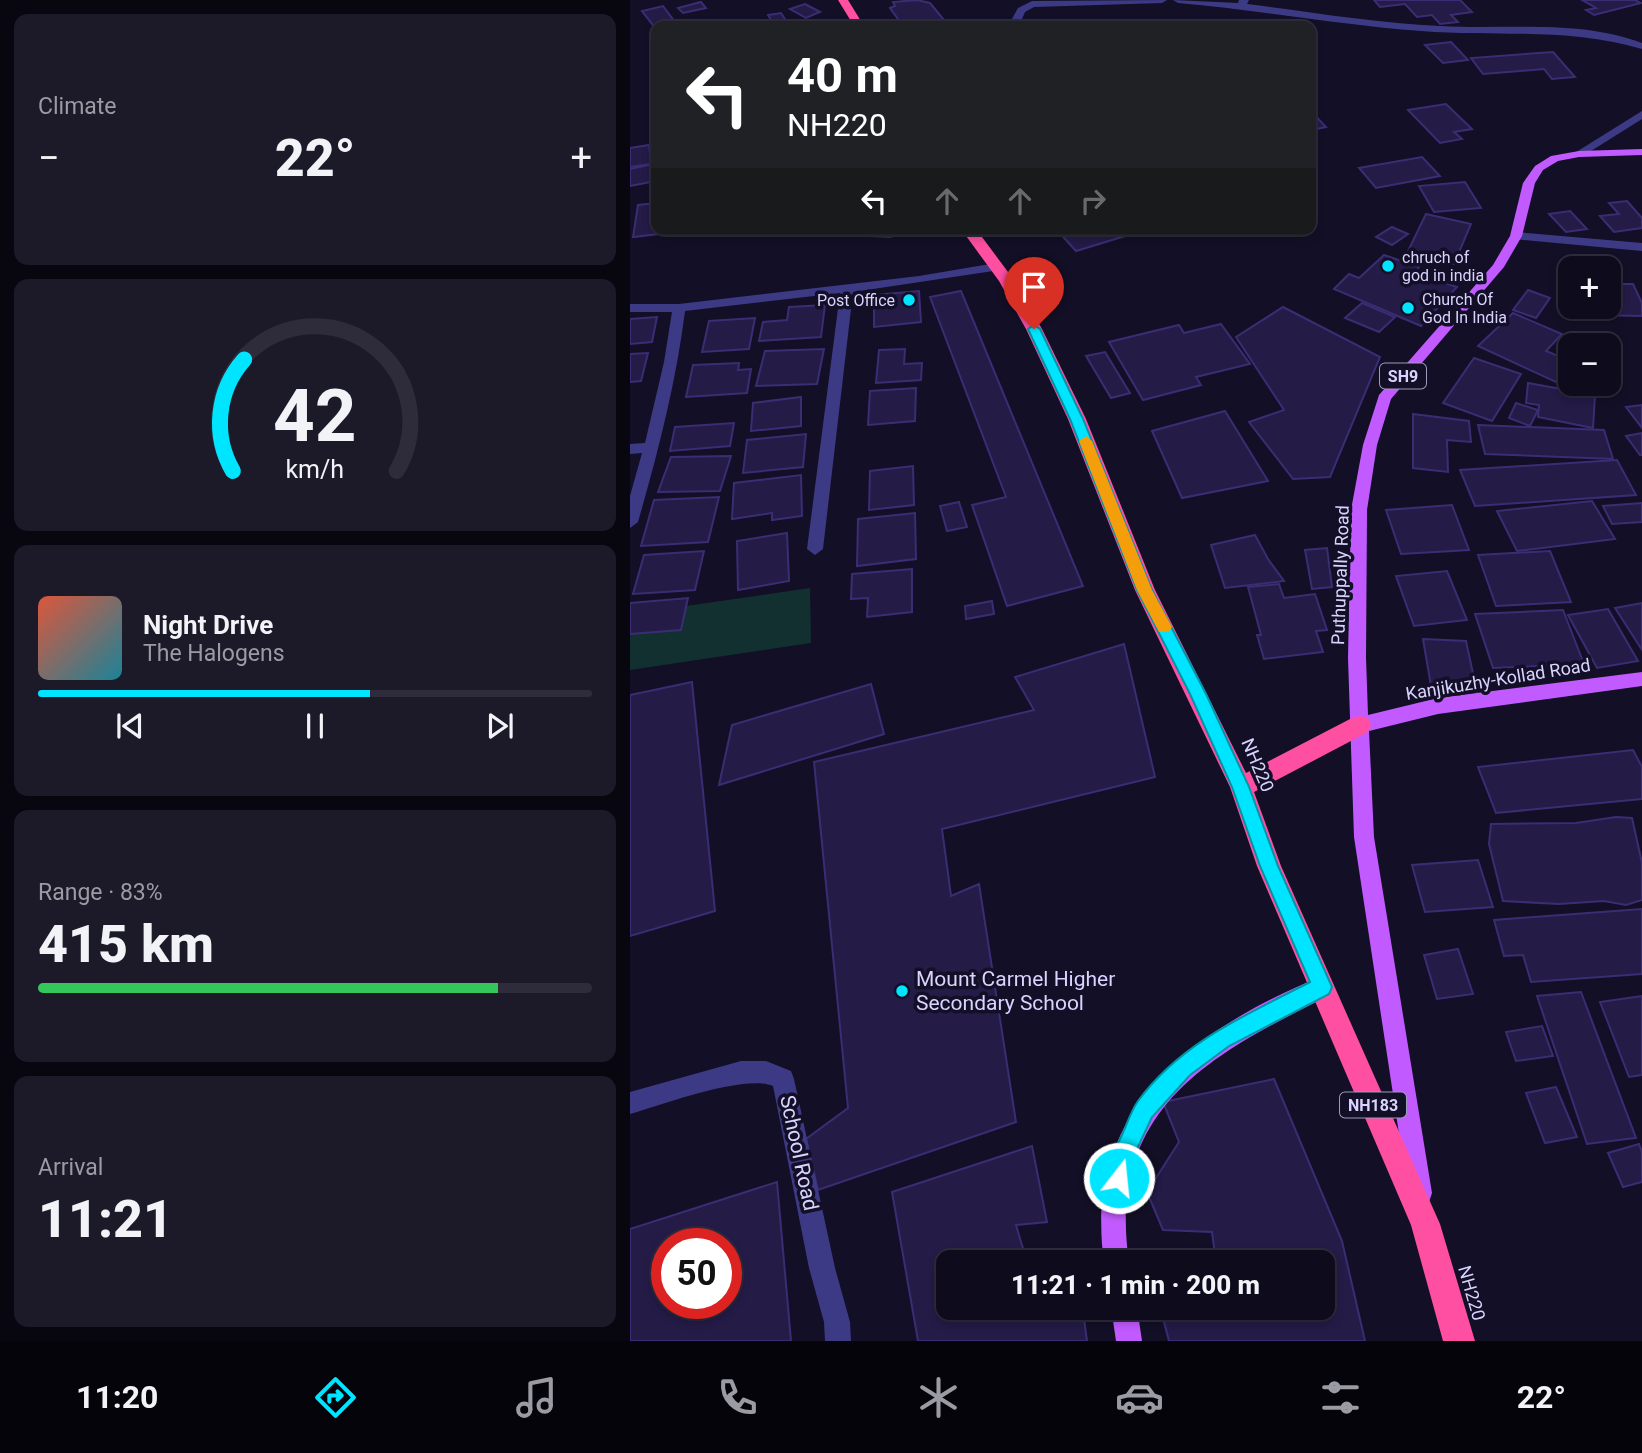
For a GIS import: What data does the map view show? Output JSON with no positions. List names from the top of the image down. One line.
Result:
{"streets":{"highway":["NH220","NH183"],"main road":["SH9","Puthuppally Road","Kanjikuzhy-Kollad Road"],"street":["School Road"]},"crossings":[["Puthuppally Road","Kanjikuzhy-Kollad Road"],["Puthuppally Road","NH220"]],"places":["chruch of god in india","Post Office","Church Of God In India","Mount Carmel Higher Secondary School"],"page":{"tile":["Climate",["Range · 83%","415 km"],["Arrival","11:21"]],"turn":["40 m","NH220"],"heat":["−","22°","+"],"map_buttons":["+","−"],"song":["Night Drive","The Halogens"],"limit":"50","trip":"11:21 · 1 min · 200 m","tabs":["11:20","22°"],"gauge":["42","km/h"]}}
